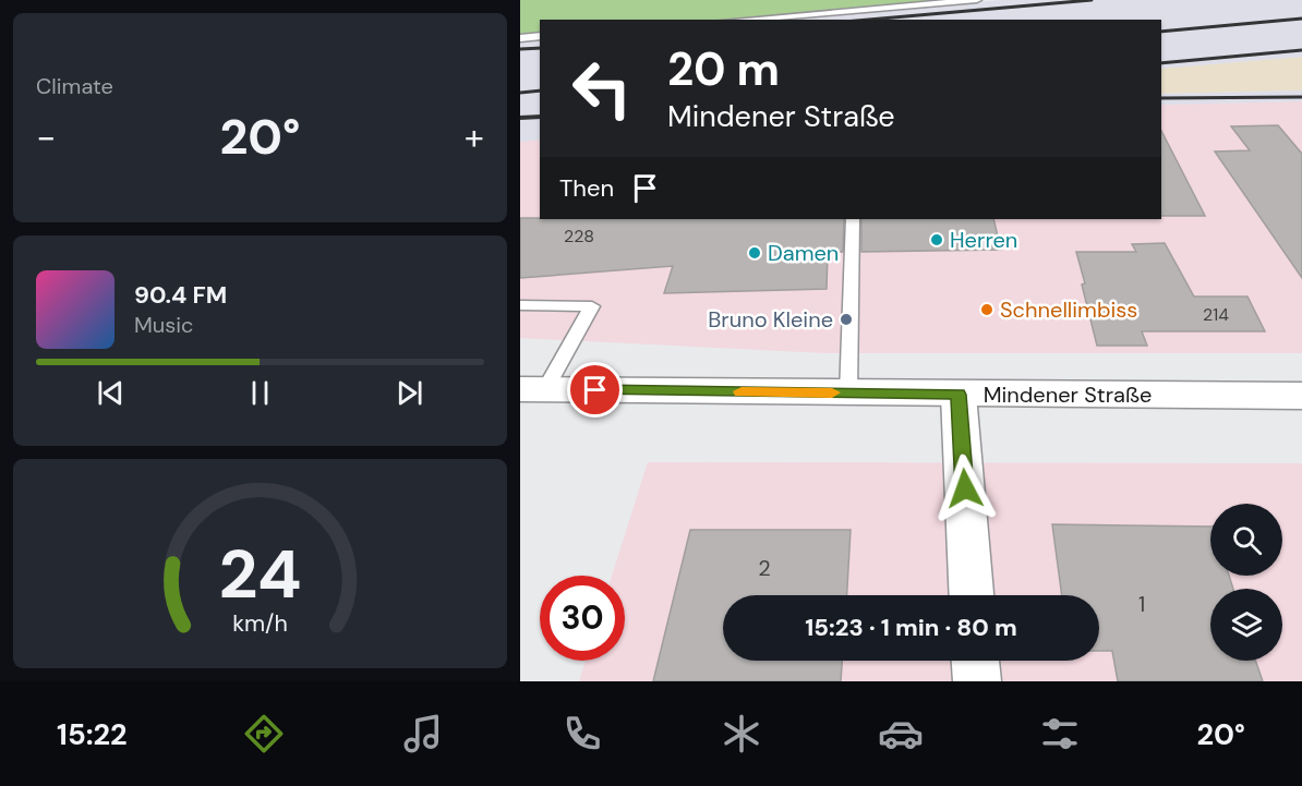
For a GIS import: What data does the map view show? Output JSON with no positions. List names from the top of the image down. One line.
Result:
{"streets":{"main road":["Mindener Straße"]},"places":["Herren","Damen","Schnellimbiss","Bruno Kleine"],"house_numbers":["228","214","2","1"],"page":{"tile":"Climate","turn":["20 m","Mindener Straße"],"heat":["−","20°","+"],"then":"Then","song":["90.4 FM","Music"],"limit":"30","trip":"15:23 · 1 min · 80 m","tabs":["15:22","20°"],"gauge":["24","km/h"]}}
